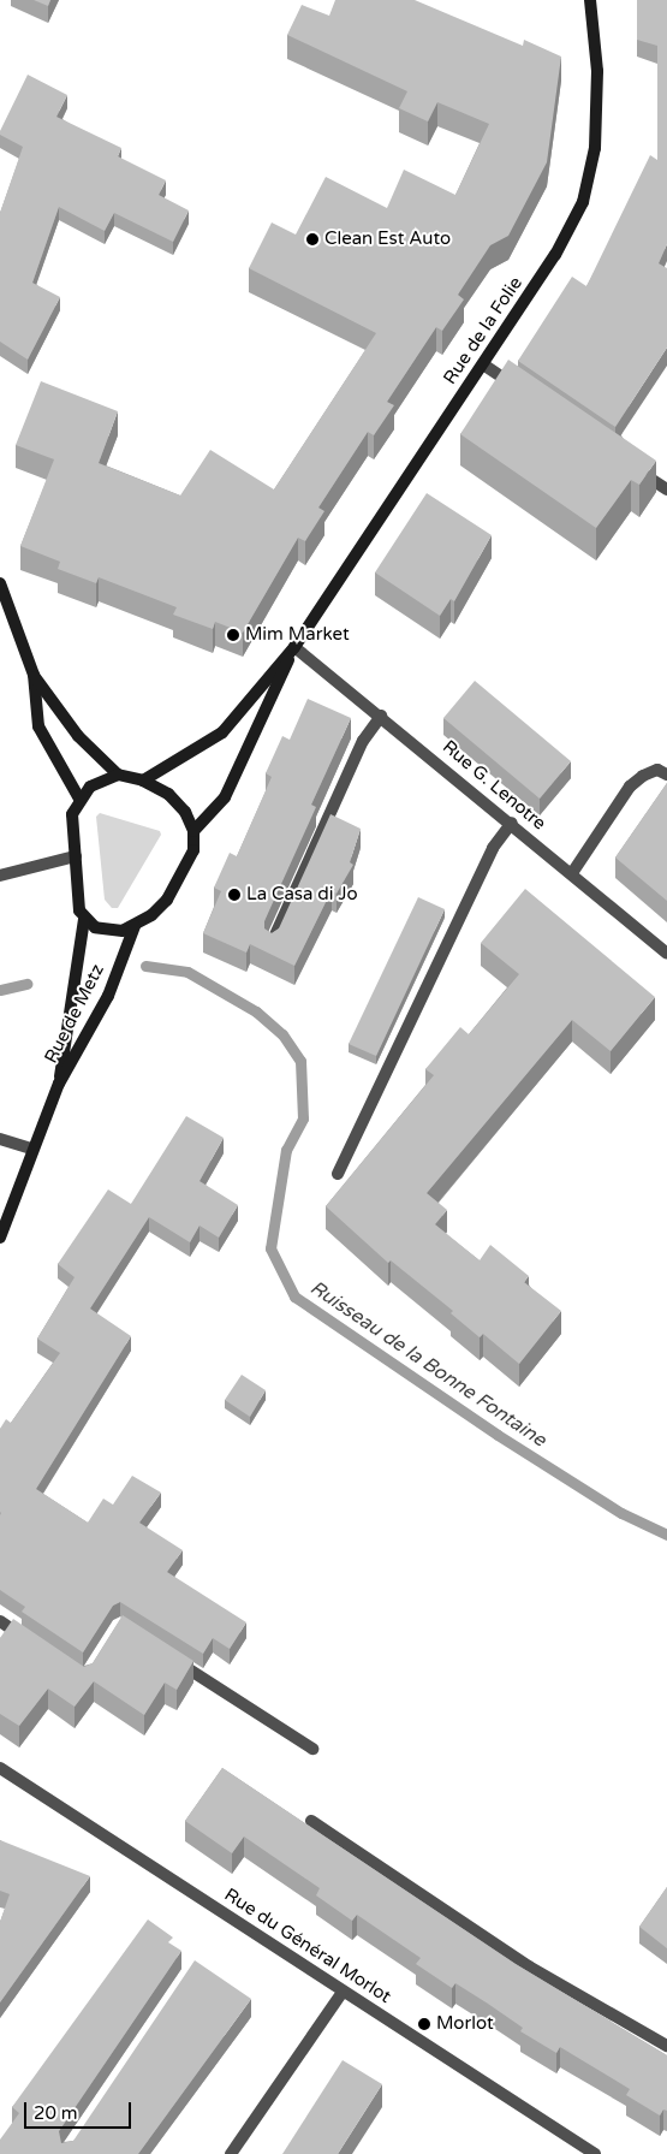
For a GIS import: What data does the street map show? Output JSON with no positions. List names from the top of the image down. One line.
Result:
{"streets":{"street":["Rue de la Folie","Rue G. Lenotre","Rue de Metz","Rue du Général Morlot"]},"crossings":[["Rue de la Folie","Rue G. Lenotre"],["Rue de la Folie","Rue de Metz"]],"water":["Ruisseau de la Bonne Fontaine"],"places":["Clean Est Auto","Mim Market","La Casa di Jo","Morlot"],"scale_bar":"20 m"}
